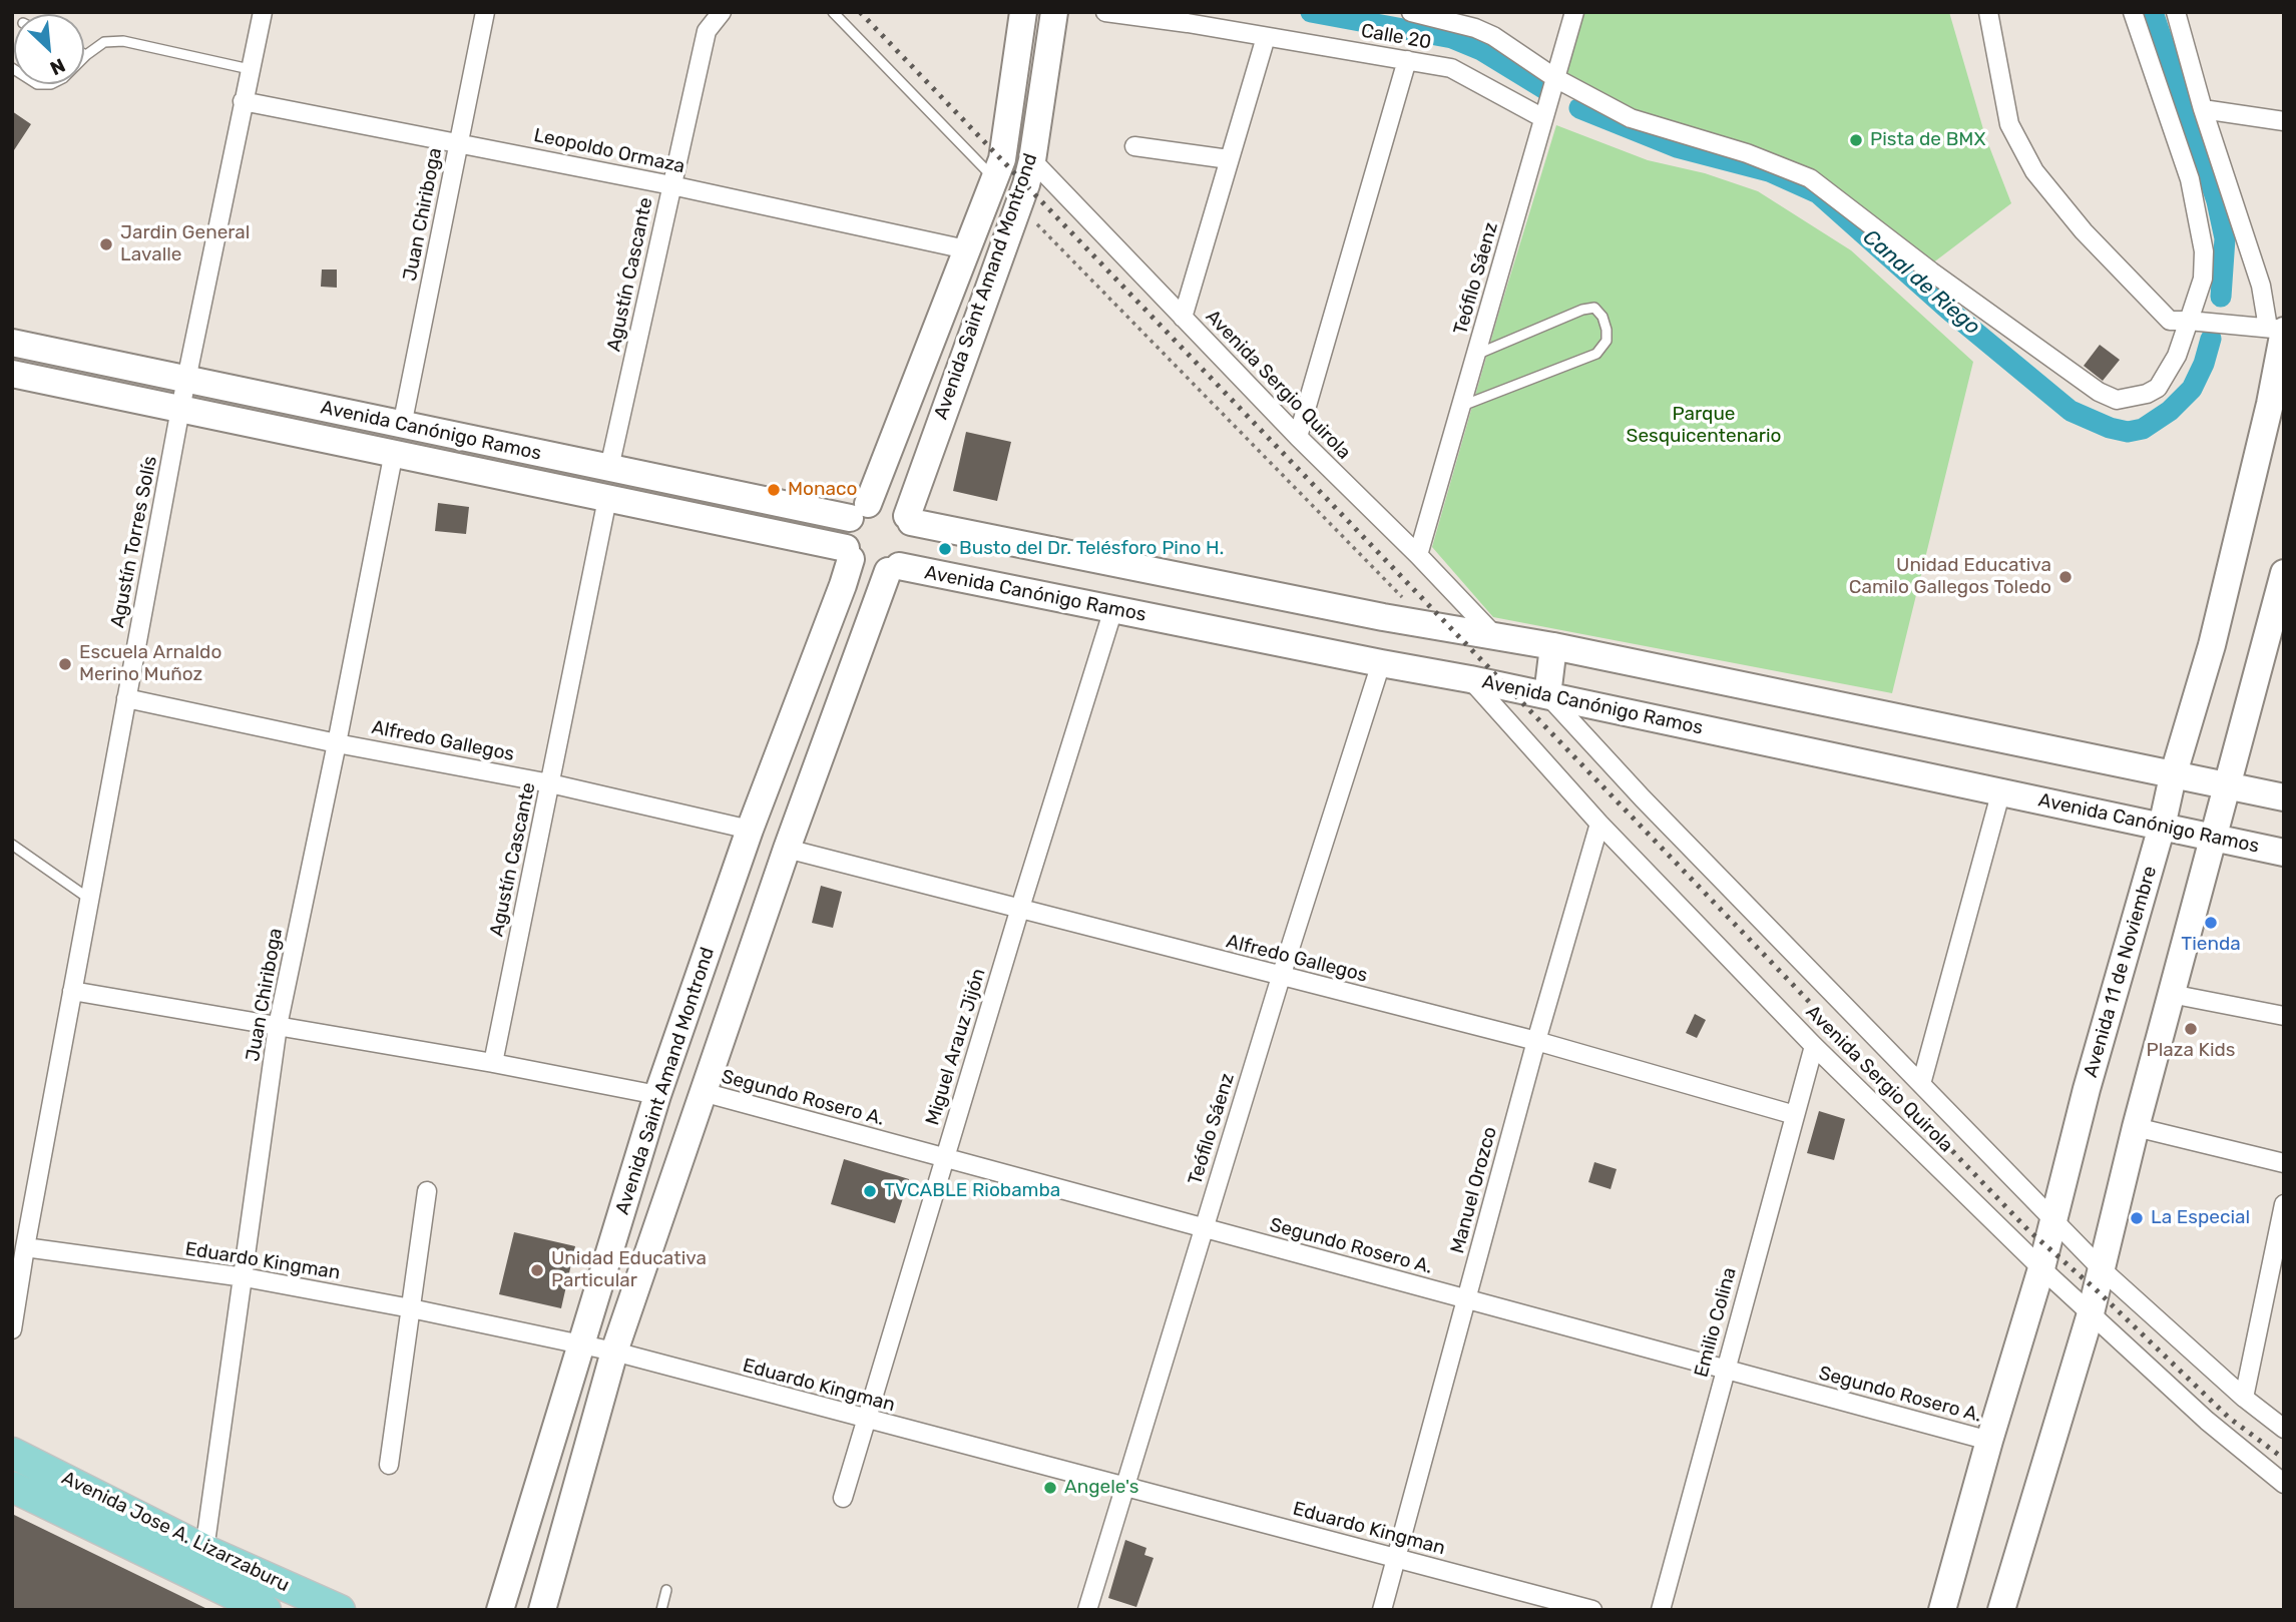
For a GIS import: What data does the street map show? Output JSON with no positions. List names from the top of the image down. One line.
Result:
{"streets":{"main road":["Avenida Saint Amand Montrond","Avenida Canónigo Ramos","Avenida 11 de Noviembre","Avenida Jose A. Lizarzaburu"],"street":["Calle 20","Leopoldo Ormaza","Juan Chiriboga","Agustín Cascante","Teófilo Sáenz","Avenida Sergio Quirola","Agustín Torres Solís","Alfredo Gallegos","Miguel Arauz Jijón","Segundo Rosero A.","Manuel Orozco","Eduardo Kingman","Emilio Colina"]},"crossings":[["Calle 20","Teófilo Sáenz"],["Leopoldo Ormaza","Juan Chiriboga"],["Leopoldo Ormaza","Agustín Cascante"],["Leopoldo Ormaza","Avenida Saint Amand Montrond"],["Leopoldo Ormaza","Agustín Torres Solís"],["Juan Chiriboga","Avenida Canónigo Ramos"],["Juan Chiriboga","Alfredo Gallegos"],["Juan Chiriboga","Eduardo Kingman"],["Juan Chiriboga","Avenida Jose A. Lizarzaburu"],["Agustín Cascante","Avenida Canónigo Ramos"],["Agustín Cascante","Alfredo Gallegos"],["Teófilo Sáenz","Avenida Sergio Quirola"],["Teófilo Sáenz","Avenida Canónigo Ramos"],["Teófilo Sáenz","Alfredo Gallegos"],["Teófilo Sáenz","Segundo Rosero A."],["Teófilo Sáenz","Eduardo Kingman"],["Avenida Saint Amand Montrond","Avenida Sergio Quirola"],["Avenida Saint Amand Montrond","Avenida Canónigo Ramos"],["Avenida Saint Amand Montrond","Alfredo Gallegos"],["Avenida Saint Amand Montrond","Segundo Rosero A."],["Avenida Saint Amand Montrond","Eduardo Kingman"],["Avenida Sergio Quirola","Avenida Canónigo Ramos"],["Avenida Sergio Quirola","Avenida 11 de Noviembre"],["Avenida Sergio Quirola","Manuel Orozco"],["Avenida Sergio Quirola","Emilio Colina"],["Avenida Canónigo Ramos","Agustín Torres Solís"],["Avenida Canónigo Ramos","Avenida 11 de Noviembre"],["Avenida Canónigo Ramos","Miguel Arauz Jijón"],["Agustín Torres Solís","Alfredo Gallegos"],["Agustín Torres Solís","Eduardo Kingman"],["Alfredo Gallegos","Miguel Arauz Jijón"],["Alfredo Gallegos","Manuel Orozco"],["Alfredo Gallegos","Emilio Colina"],["Avenida 11 de Noviembre","Segundo Rosero A."],["Miguel Arauz Jijón","Segundo Rosero A."],["Miguel Arauz Jijón","Eduardo Kingman"],["Segundo Rosero A.","Manuel Orozco"],["Segundo Rosero A.","Emilio Colina"],["Manuel Orozco","Eduardo Kingman"]],"water":["Canal de Riego"],"parks":["Parque Sesquicentenario"],"places":["Pista de BMX","Jardin General Lavalle","Monaco","Busto del Dr. Telésforo Pino H.","Unidad Educativa Camilo Gallegos Toledo","Escuela Arnaldo Merino Muñoz","Tienda","Plaza Kids","TVCABLE Riobamba","La Especial","Unidad Educativa Particular","Angele's"],"north":"bottom right"}
